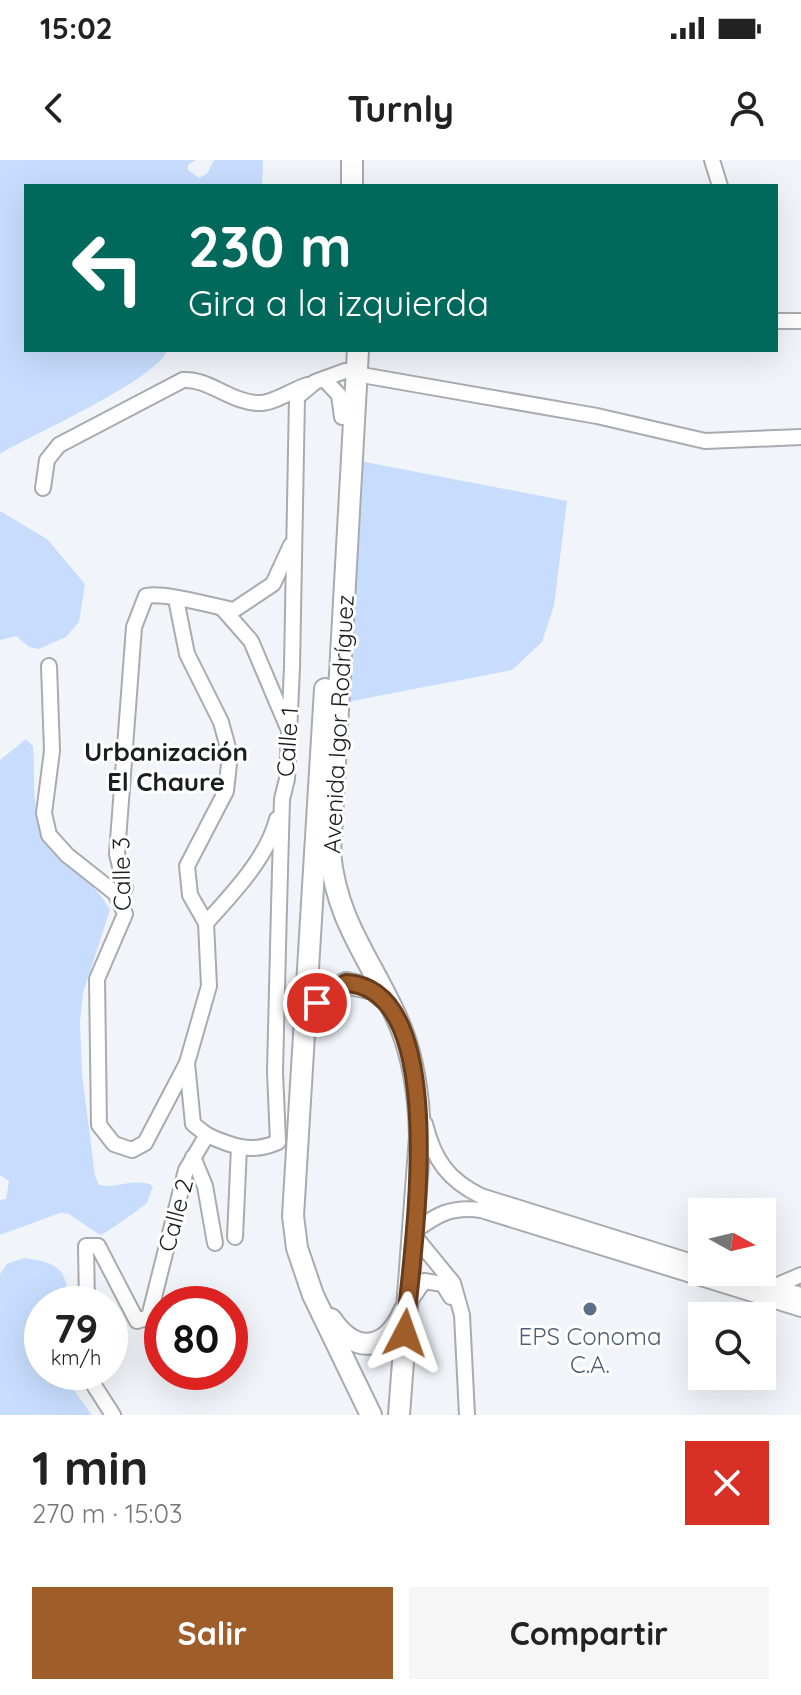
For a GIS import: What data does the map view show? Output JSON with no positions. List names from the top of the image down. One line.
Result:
{"streets":{"highway":["Avenida Igor Rodríguez"],"street":["Calle 1","Calle 3","Calle 2"]},"districts":["Urbanización El Chaure"],"places":["EPS Conoma C.A."],"north":"right","page":{"status":"15:02","header":"Turnly","turn":["230 m","Gira a la izquierda"],"speed":"79 km/h","limit":"80","heading":["1 min","270 m · 15:03"],"buttons":["Salir","Compartir"]}}
